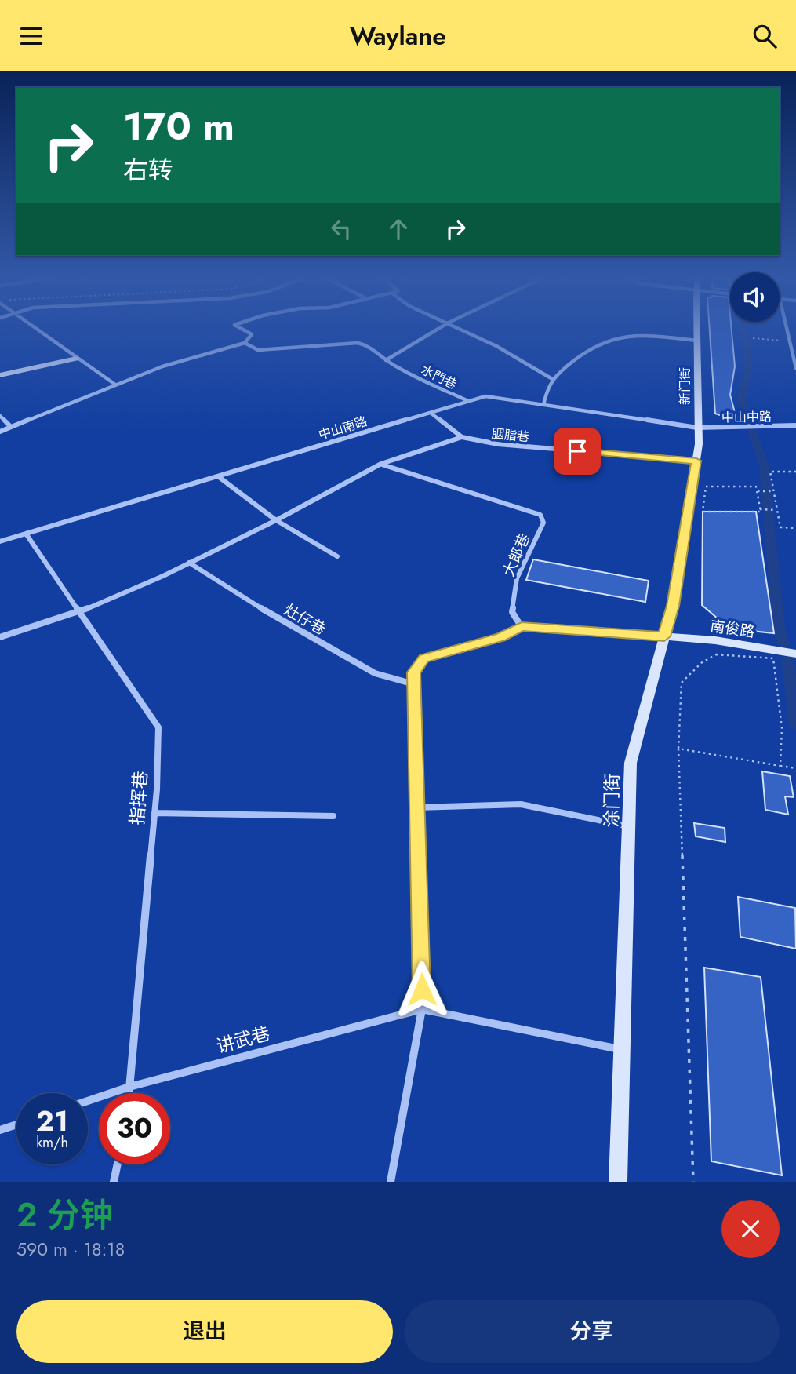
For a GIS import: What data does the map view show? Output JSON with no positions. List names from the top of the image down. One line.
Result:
{"streets":{"main road":["新门街","南俊路","涂门街"],"street":["水門巷","中山中路","中山南路","胭脂巷","大郎巷","灶仔巷","指挥巷","讲武巷"]},"crossings":[["水門巷","中山南路"],["新门街","中山中路"],["新门街","中山南路"],["新门街","涂门街"],["中山中路","中山南路"],["中山中路","涂门街"],["中山南路","胭脂巷"],["中山南路","指挥巷"],["中山南路","涂门街"],["胭脂巷","涂门街"],["南俊路","涂门街"],["指挥巷","讲武巷"]],"page":{"header":"Waylane","turn":["170 m","右转"],"speed":"21 km/h","limit":"30","heading":["2 分钟","590 m · 18:18"],"buttons":["退出","分享"]}}
